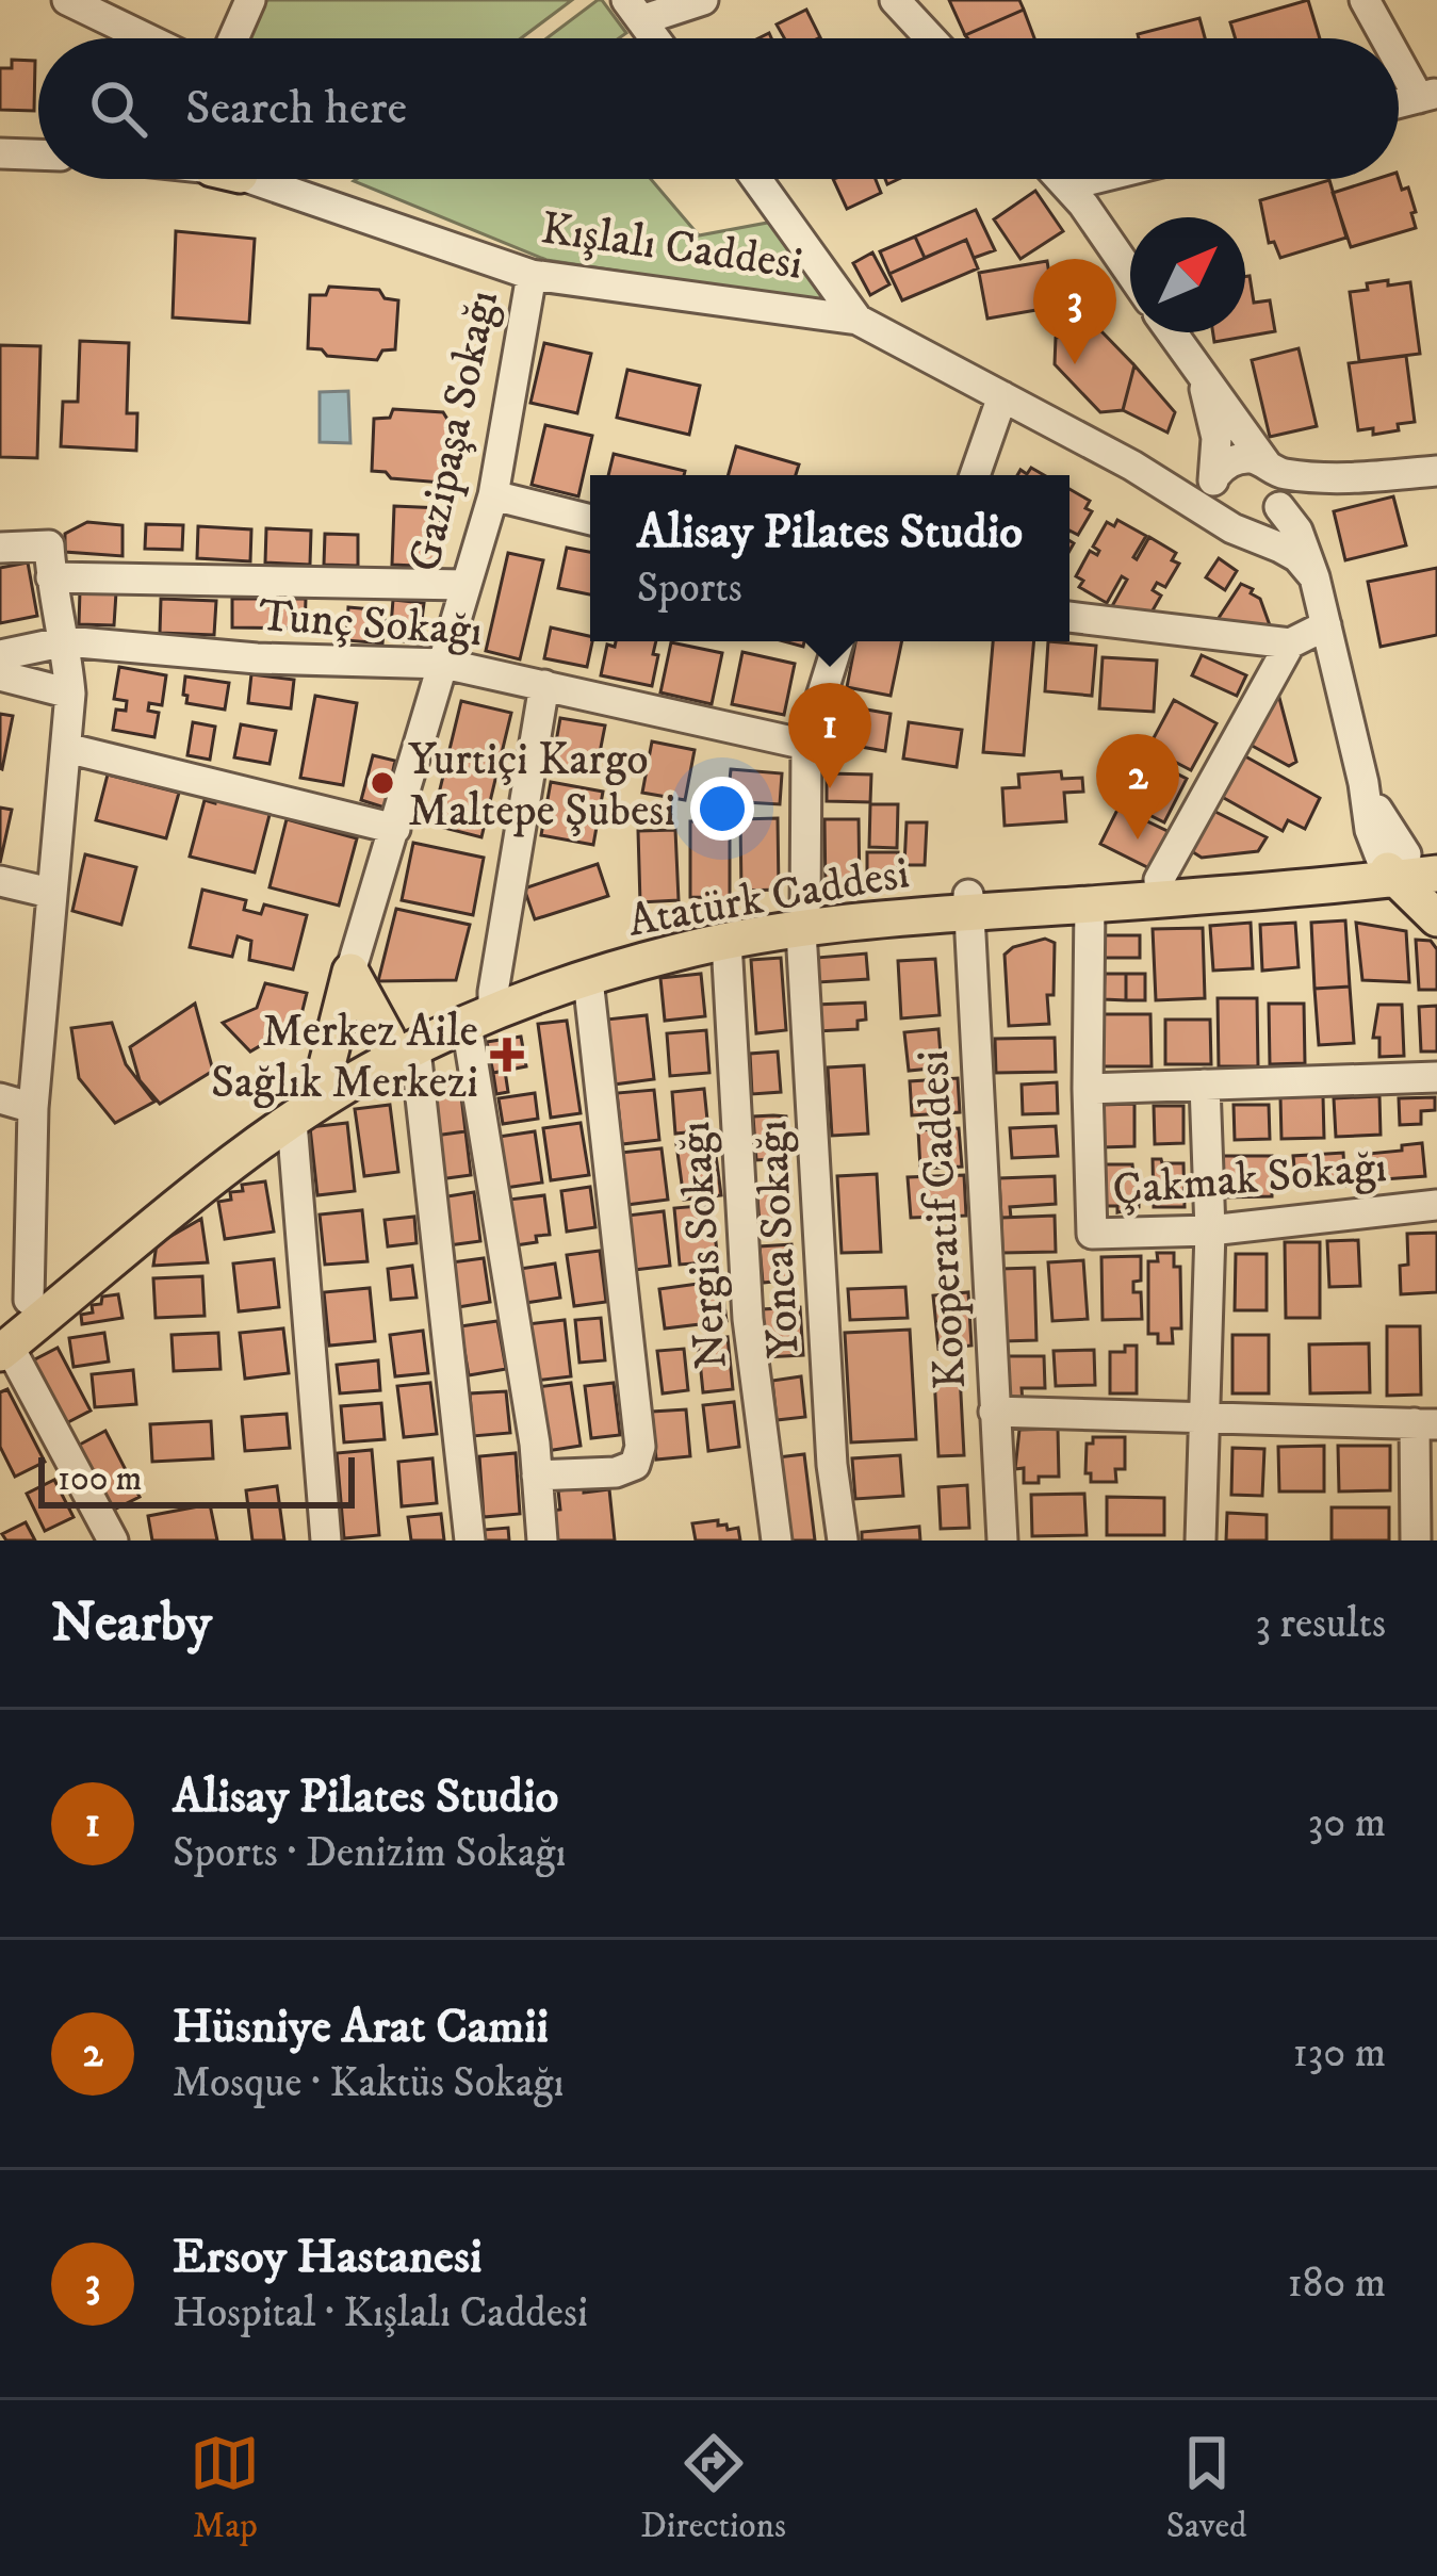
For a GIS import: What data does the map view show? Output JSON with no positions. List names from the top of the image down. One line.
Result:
{"streets":{"main road":["Atatürk Caddesi"],"street":["Kışlalı Caddesi","Gazipaşa Sokağı","Tunç Sokağı","Çakmak Sokağı","Kooperatif Caddesi","Yonca Sokağı","Nergis Sokağı"]},"crossings":[["Kışlalı Caddesi","Gazipaşa Sokağı"],["Gazipaşa Sokağı","Tunç Sokağı"],["Tunç Sokağı","Yonca Sokağı"],["Atatürk Caddesi","Çakmak Sokağı"],["Atatürk Caddesi","Kooperatif Caddesi"],["Atatürk Caddesi","Yonca Sokağı"],["Atatürk Caddesi","Nergis Sokağı"]],"places":{"other":["Yurtiçi Kargo Maltepe Şubesi"],"health":["Merkez Aile Sağlık Merkezi"]},"scale_bar":"100 m","north":"top right","page":{"search":"Search here","pins":["3","1","2"],"popup":["Alisay Pilates Studio","Sports"],"scale":"100 m","heading":["Nearby","3 results"],"list":[{"mark":"1","name":"Alisay Pilates Studio","note":"Sports · Denizim Sokağı","value":"30 m"},{"mark":"2","name":"Hüsniye Arat Camii","note":"Mosque · Kaktüs Sokağı","value":"130 m"},{"mark":"3","name":"Ersoy Hastanesi","note":"Hospital · Kışlalı Caddesi","value":"180 m"}],"nav":["Map","Directions","Saved"]}}
